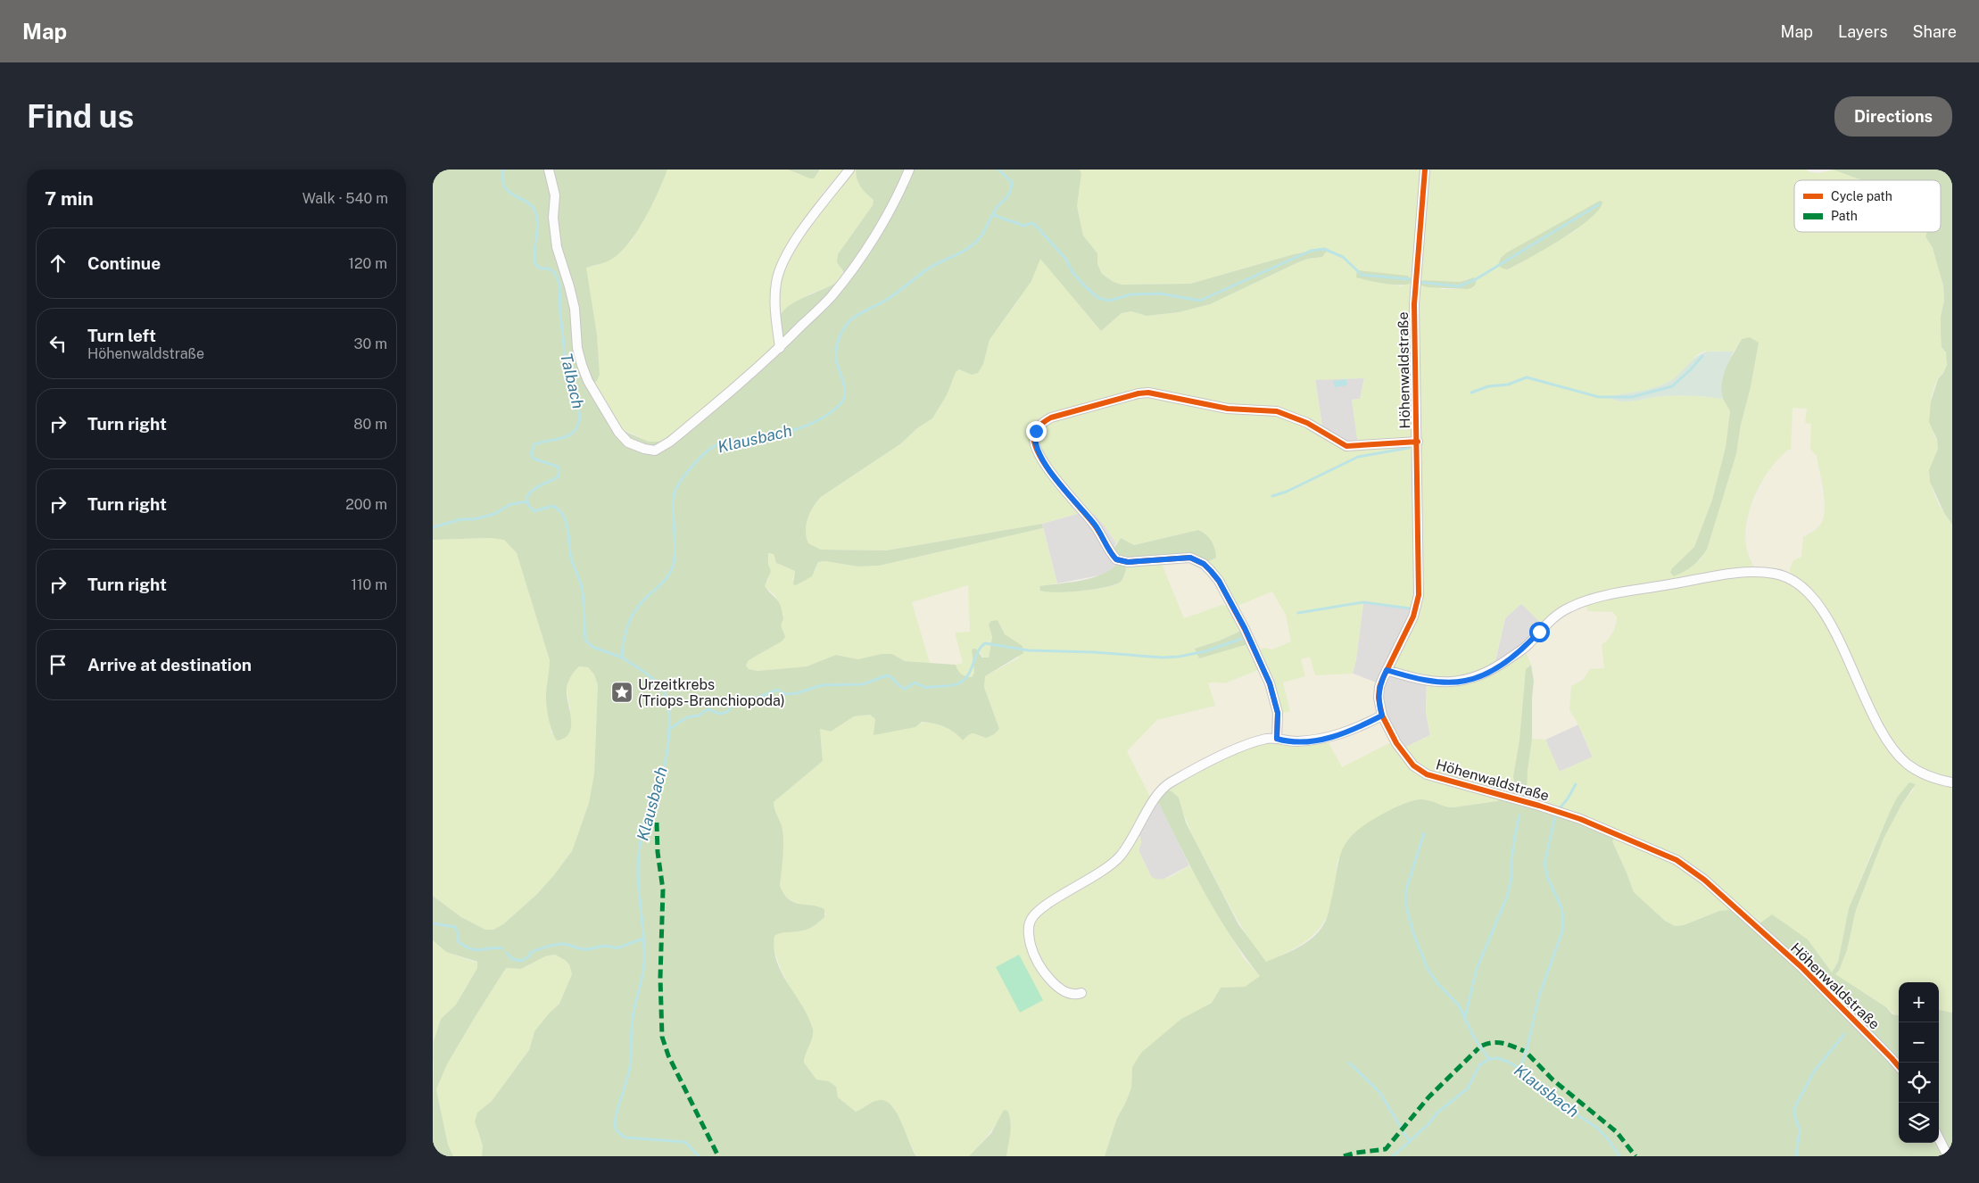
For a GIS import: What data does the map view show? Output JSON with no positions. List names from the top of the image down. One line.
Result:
{"streets":{"street":["Höhenwaldstraße"]},"water":["Talbach","Klausbach"],"places":{"place":["Urzeitkrebs (Triops-Branchiopoda)"]},"legend":["Cycle path","Path"],"page":{"header":"Map","nav":["Map","Layers","Share"],"buttons":"Directions","title":"Find us","heading":["7 min","Walk · 540 m"],"list":[["Continue","120 m"],["Turn left","Höhenwaldstraße","30 m"],["Turn right","80 m"],["Turn right","200 m"],["Turn right","110 m"],"Arrive at destination"],"map_buttons":["+","−"]}}
